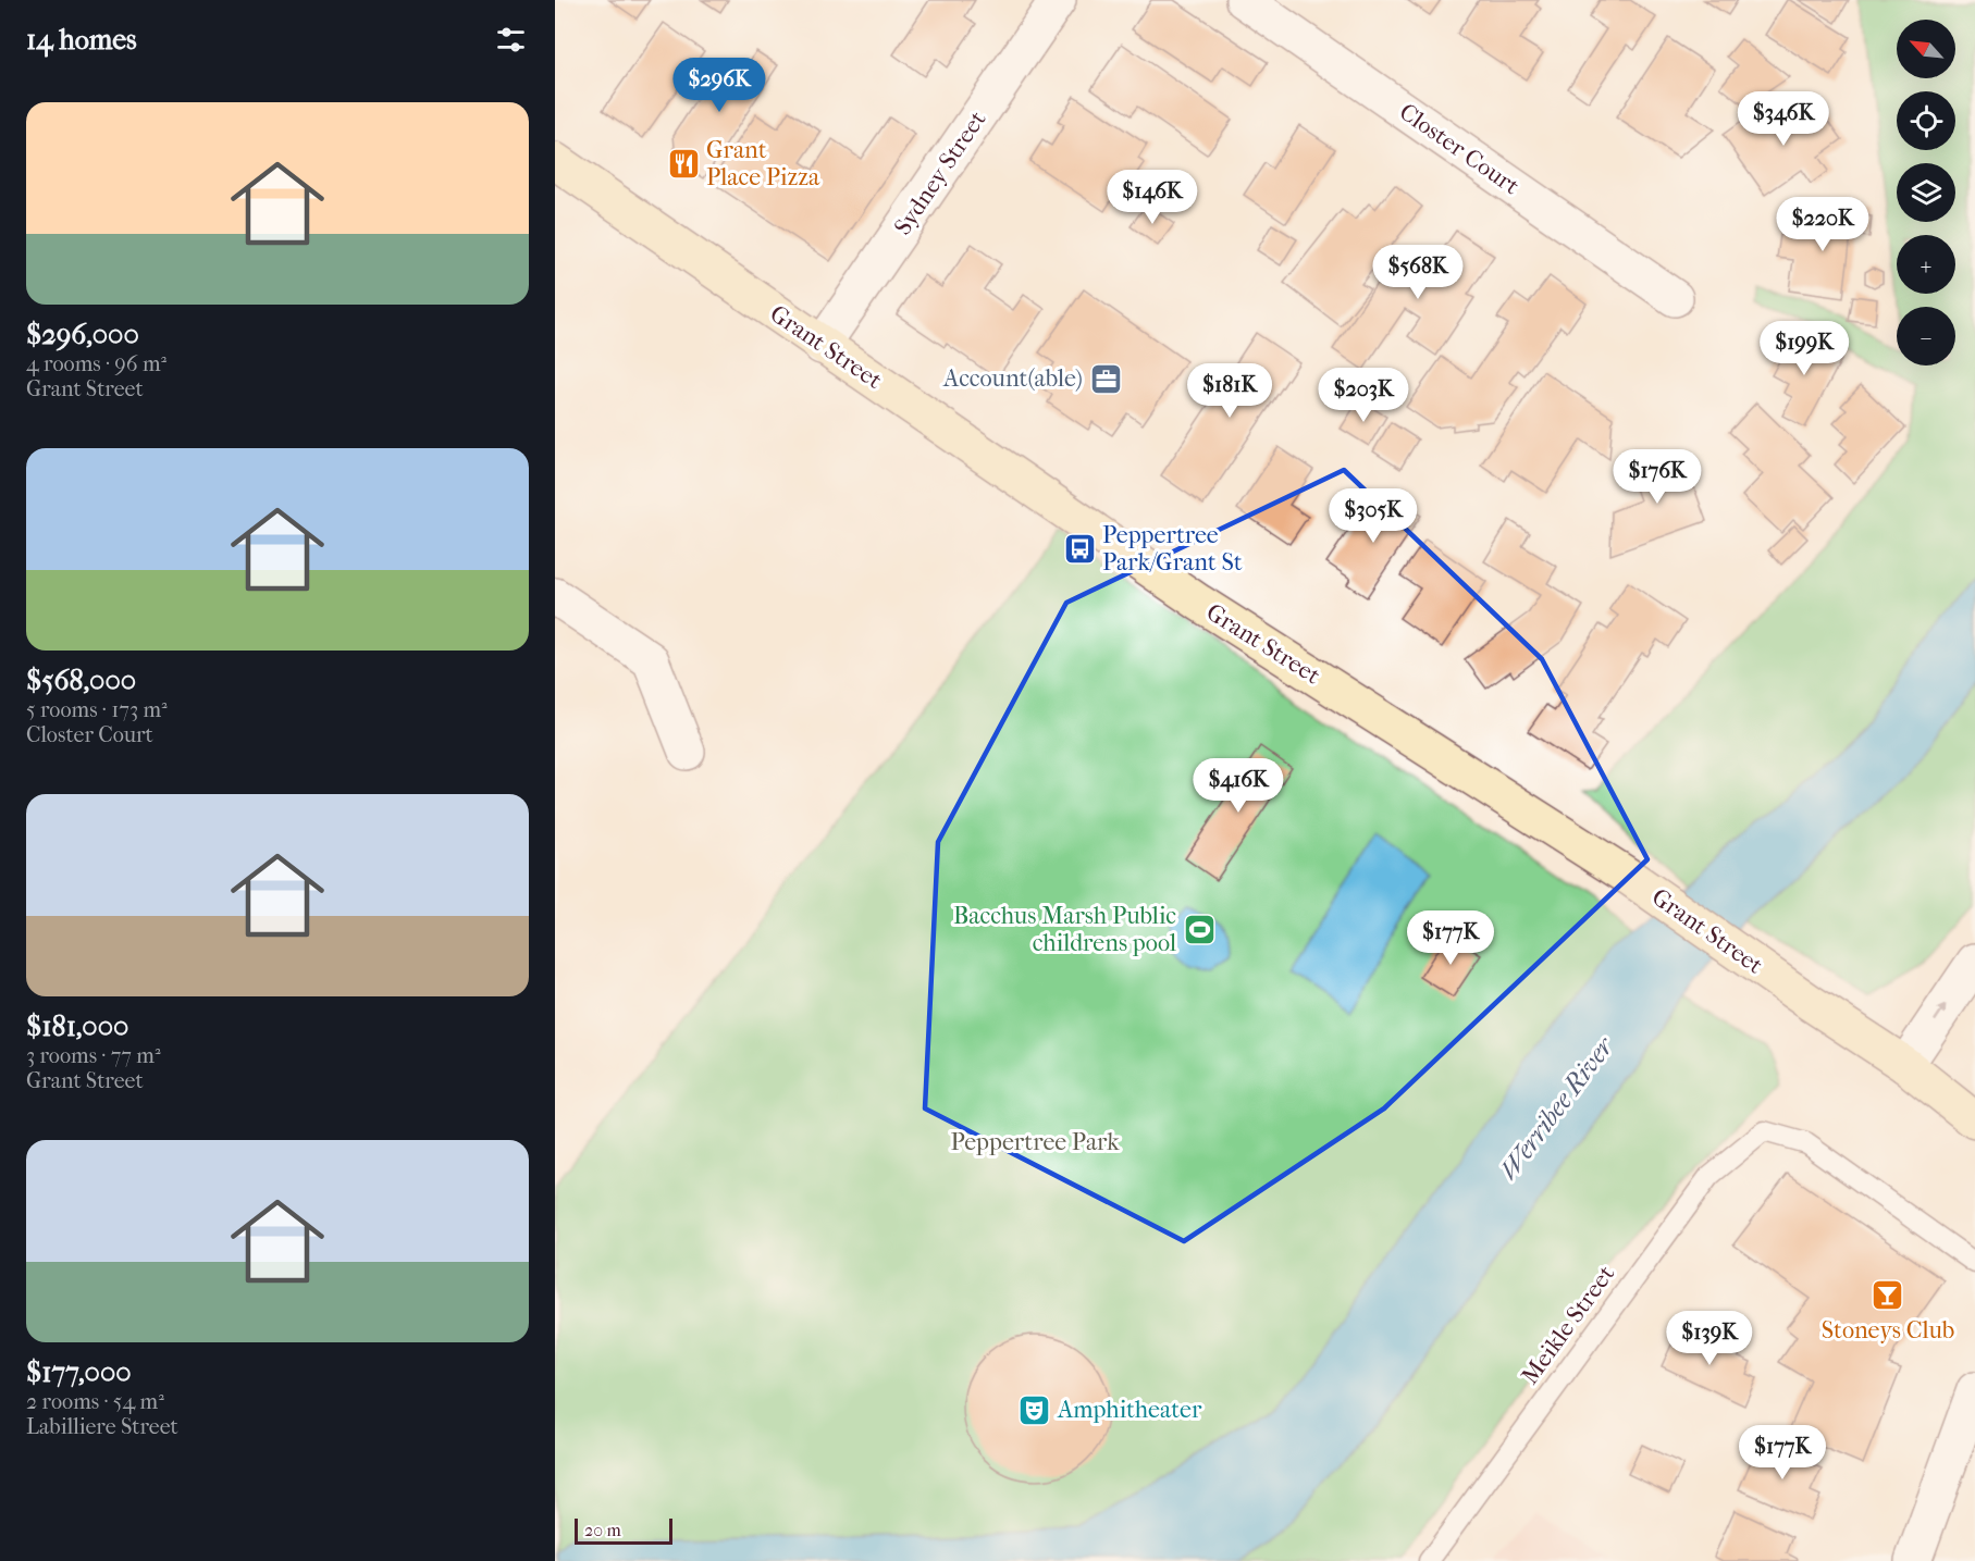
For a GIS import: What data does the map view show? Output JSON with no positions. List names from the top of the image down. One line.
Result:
{"streets":{"main road":["Grant Street"],"street":["Closter Court","Sydney Street"],"lane":["Meikle Street"]},"crossings":[["Sydney Street","Grant Street"]],"water":["Werribee River"],"parks":["Peppertree Park"],"places":{"restaurant":["Grant Place Pizza"],"office":["Account(able)"],"bus stop":["Peppertree Park/Grant St"],"sports":["Bacchus Marsh Public childrens pool"],"bar":["Stoneys Club"],"theatre":["Amphitheater"]},"scale_bar":"20 m","north":"top left","page":{"heading":"14 homes","map_buttons":["+","−"],"price":["$296K","$346K","$146K","$220K","$568K","$199K","$181K","$203K","$176K","$305K","$416K","$177K","$139K","$177K"],"list":[{"name":"$296,000","note":"4 rooms · 96 m² · Grant Street"},{"name":"$568,000","note":"5 rooms · 173 m² · Closter Court"},{"name":"$181,000","note":"3 rooms · 77 m² · Grant Street"},{"name":"$177,000","note":"2 rooms · 54 m² · Labilliere Street"}],"scale":"20 m"}}
